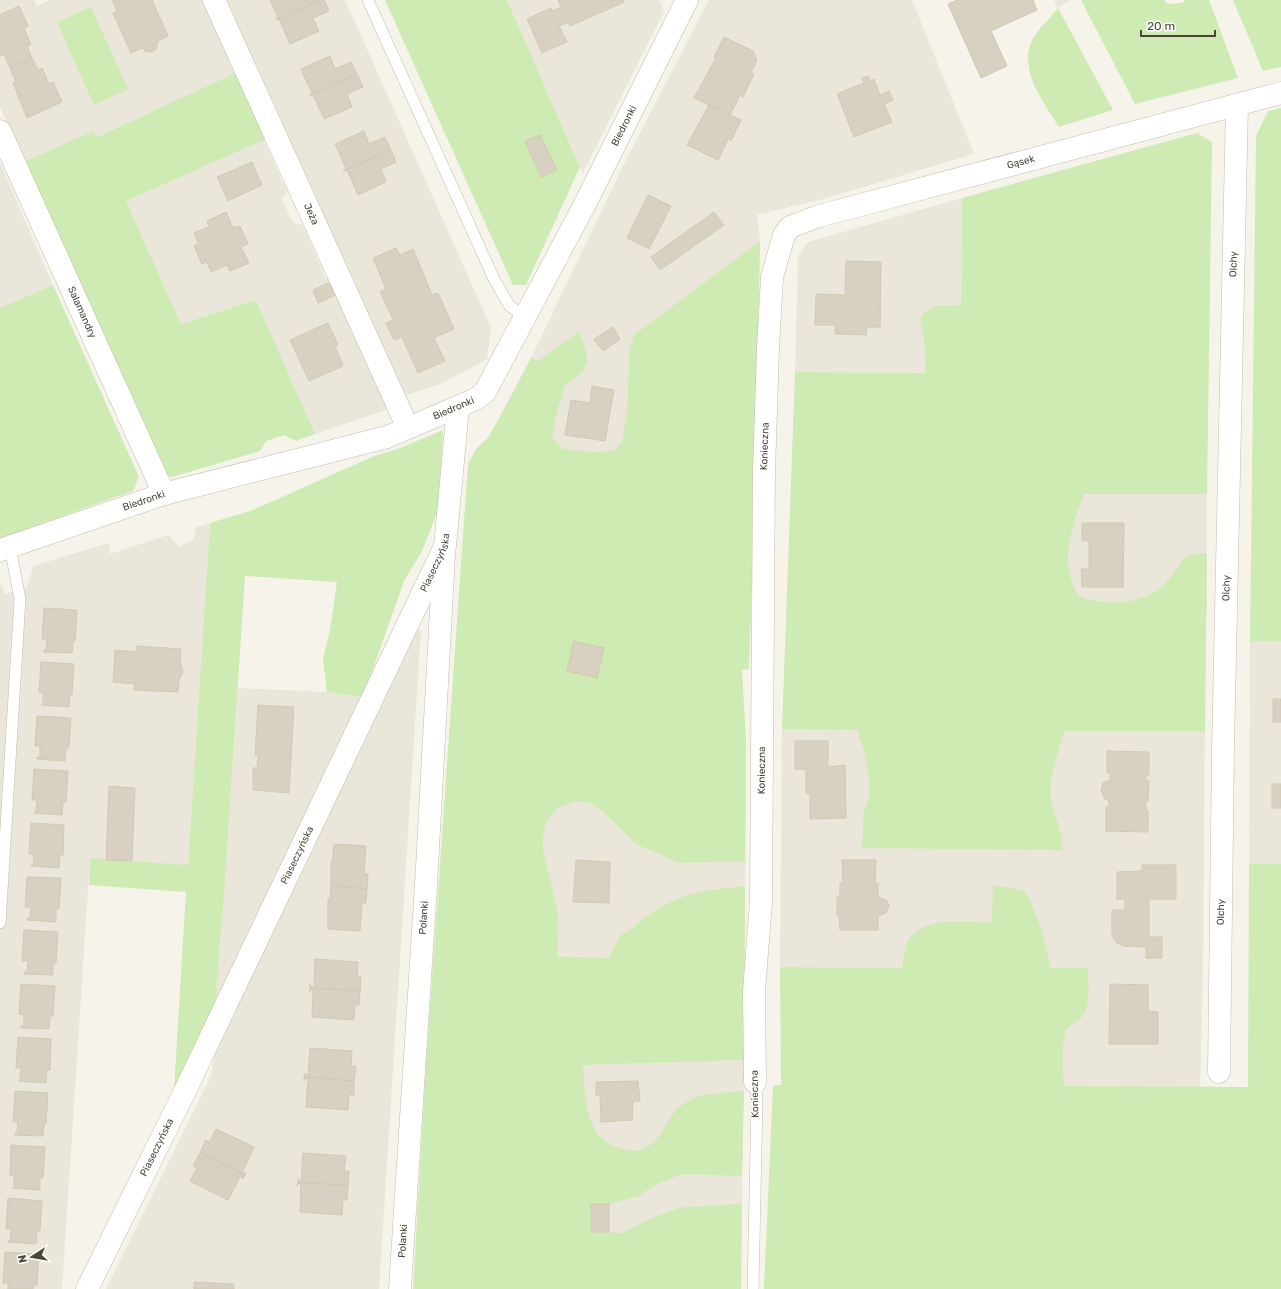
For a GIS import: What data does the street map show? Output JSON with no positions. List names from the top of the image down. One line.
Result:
{"streets":{"street":["Biedronki","Gąsek","Jeża","Olchy","Salamandry","Konieczna","Piaseczyńska","Polanki"]},"crossings":[["Biedronki","Jeża"],["Biedronki","Salamandry"],["Biedronki","Piaseczyńska"],["Gąsek","Olchy"],["Gąsek","Konieczna"],["Piaseczyńska","Polanki"]],"scale_bar":"20 m","north":"left"}
